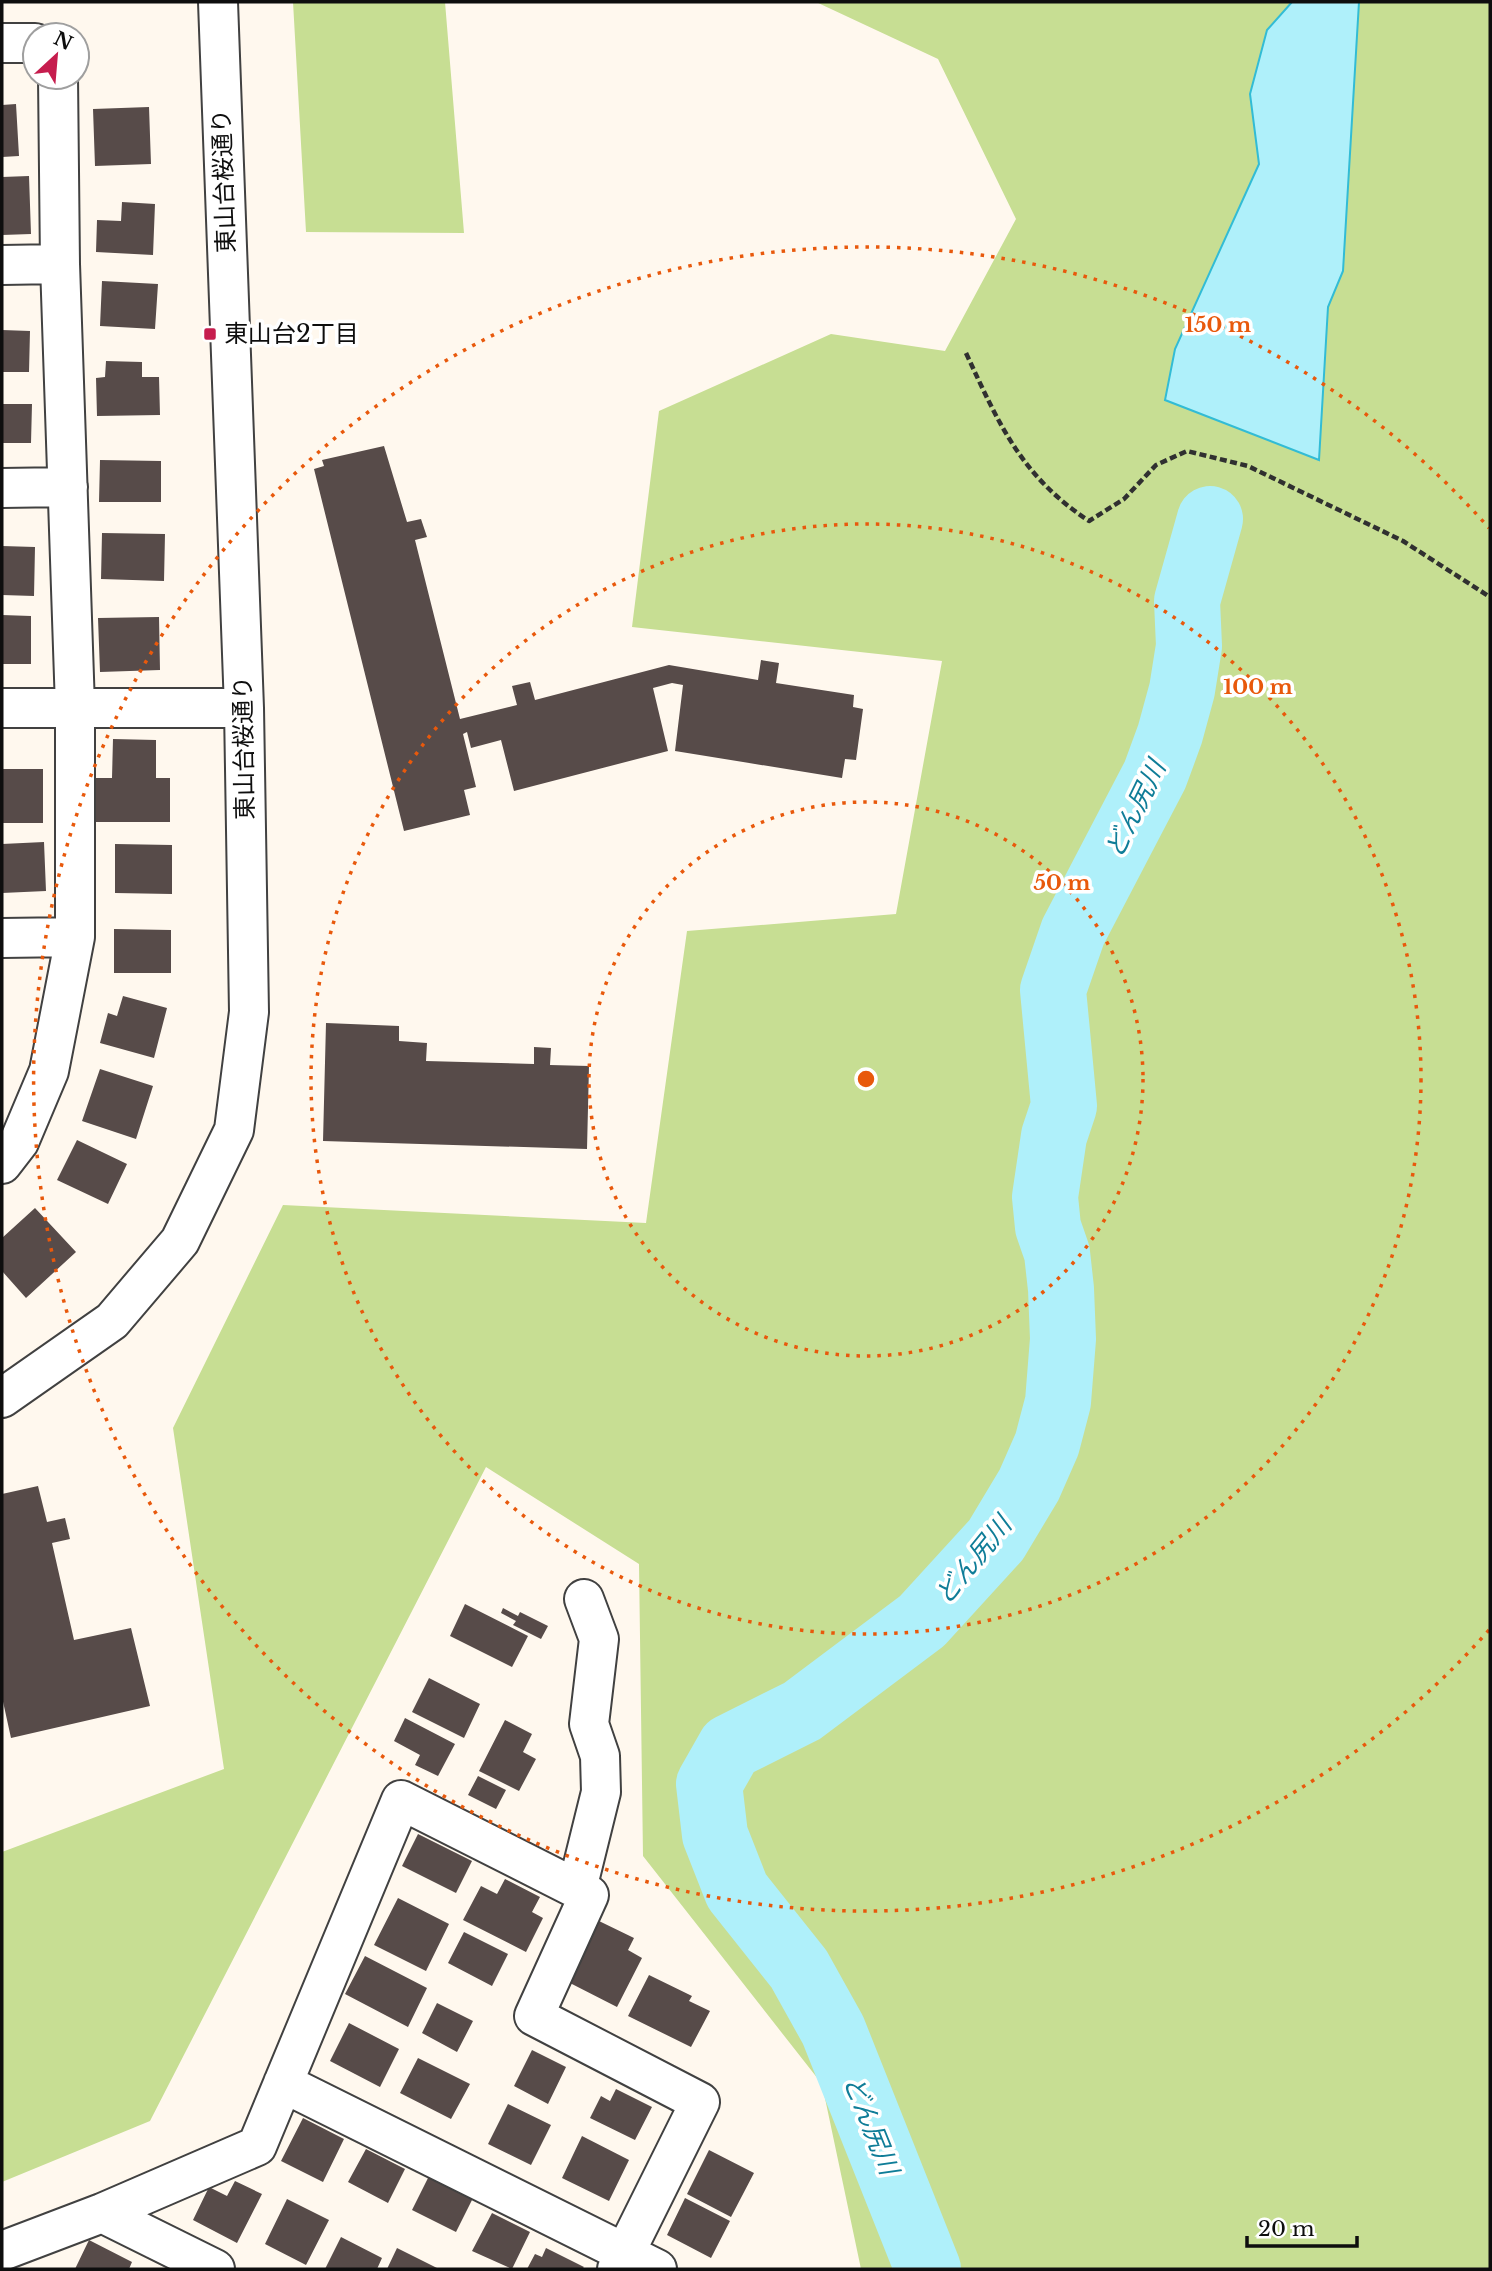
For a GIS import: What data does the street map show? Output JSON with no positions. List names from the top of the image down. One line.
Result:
{"streets":{"street":["東山台桜通り"]},"water":["どん尻川"],"places":{"transit":["東山台2丁目"]},"scale_bar":"20 m","north":"top right","rings":["150 m","100 m","50 m"]}
